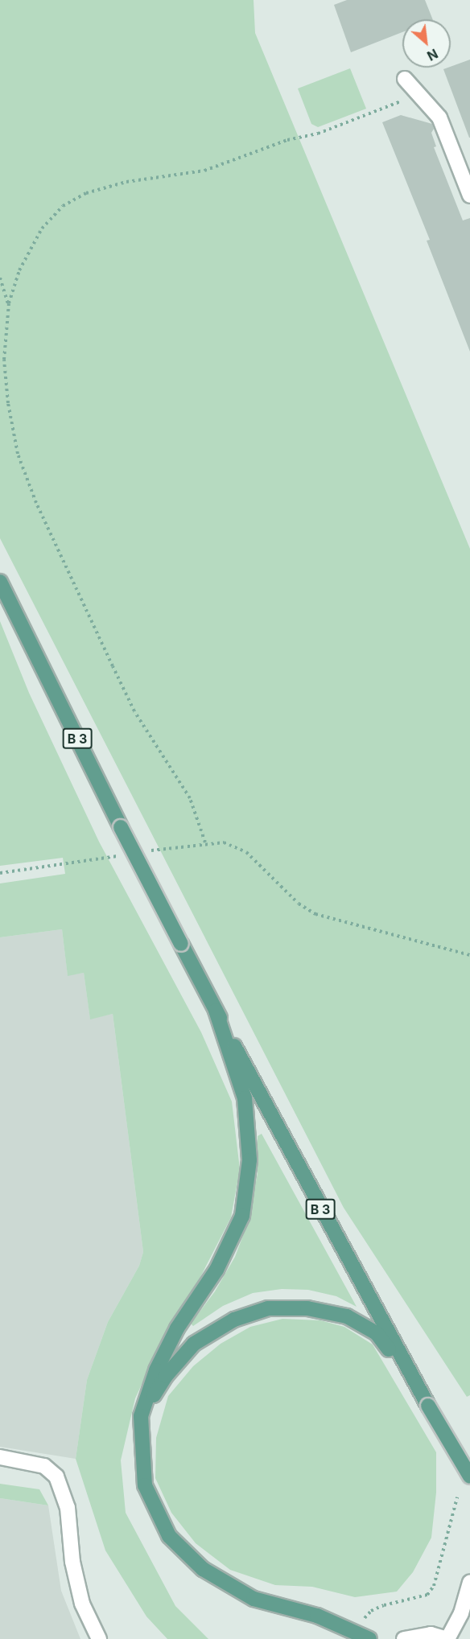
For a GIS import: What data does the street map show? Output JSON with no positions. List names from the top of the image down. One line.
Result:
{"streets":{"main road":["B 3"]},"north":"bottom right"}
